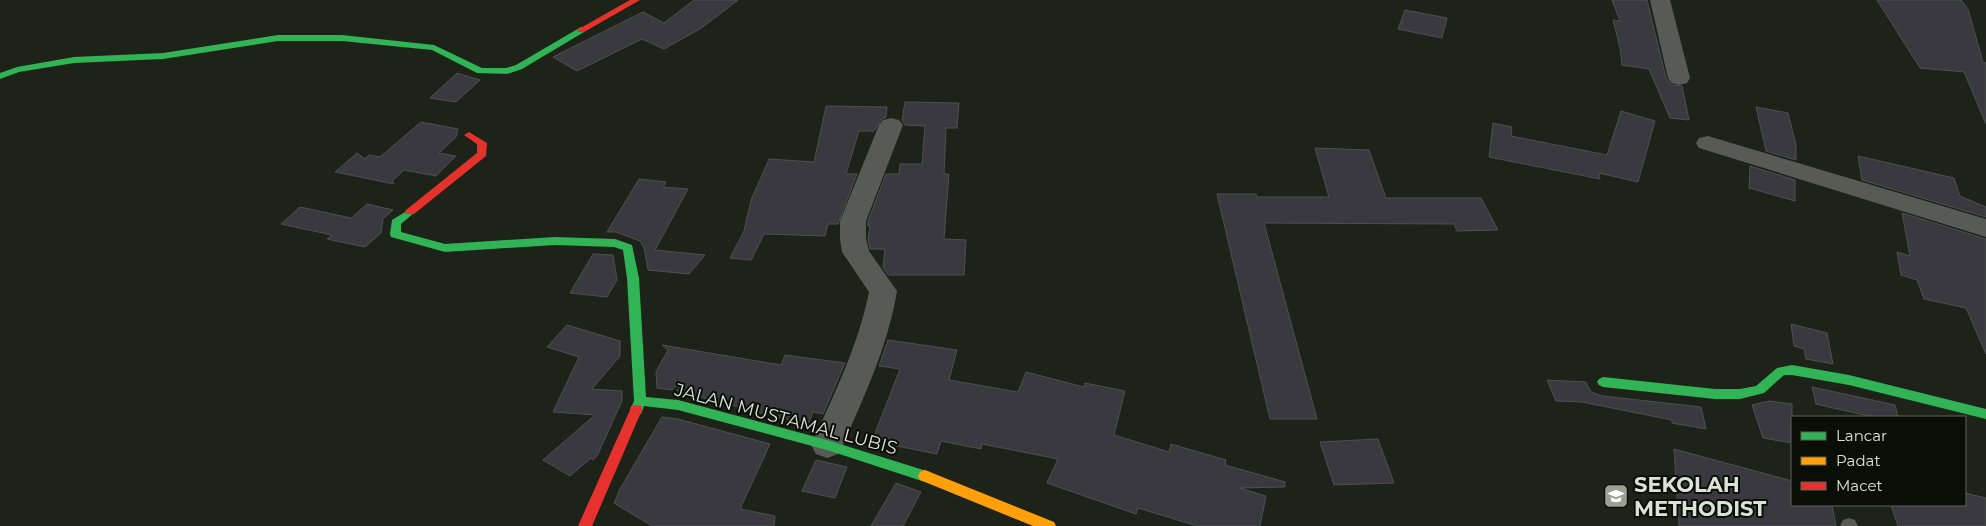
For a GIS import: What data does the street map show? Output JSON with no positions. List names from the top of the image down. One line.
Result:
{"streets":{"street":["JALAN MUSTAMAL LUBIS"]},"places":{"school or university":["SEKOLAH METHODIST"]},"legend":["Lancar","Padat","Macet"]}
